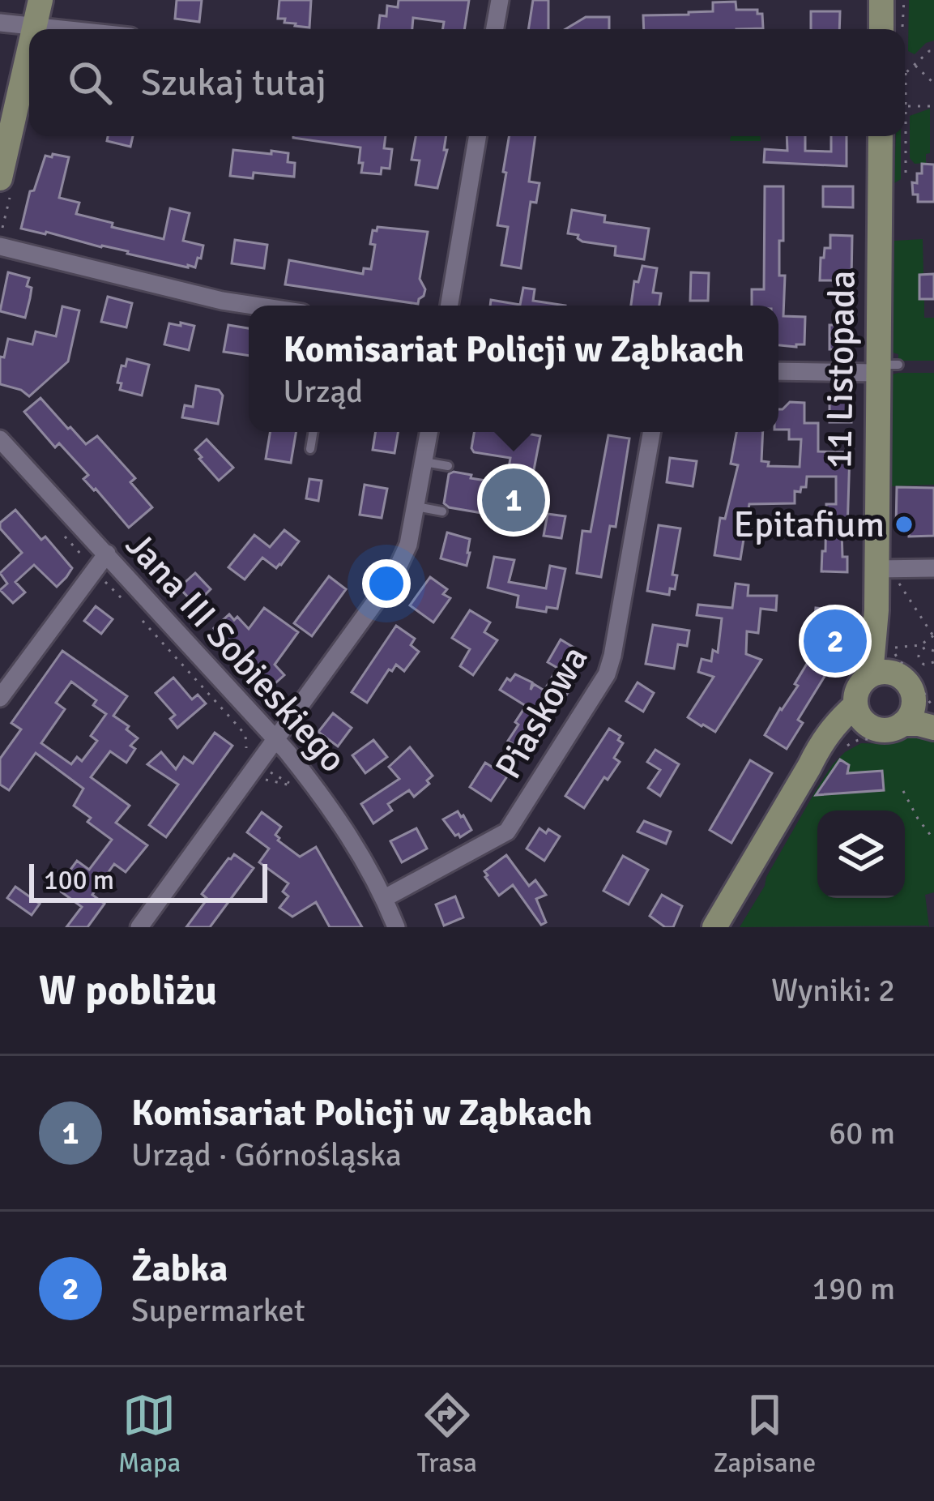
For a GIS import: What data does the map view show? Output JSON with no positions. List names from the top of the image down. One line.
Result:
{"streets":{"street":["11 Listopada","Jana III Sobieskiego","Piaskowa"]},"crossings":[["Jana III Sobieskiego","Piaskowa"]],"places":["Epitafium"],"scale_bar":"100 m","page":{"search":"Szukaj tutaj","popup":["Komisariat Policji w Ząbkach","Urząd"],"pins":["1","2"],"scale":"100 m","heading":["W pobliżu","Wyniki: 2"],"list":[{"mark":"1","name":"Komisariat Policji w Ząbkach","note":"Urząd · Górnośląska","value":"60 m"},{"mark":"2","name":"Żabka","note":"Supermarket","value":"190 m"}],"nav":["Mapa","Trasa","Zapisane"]}}
